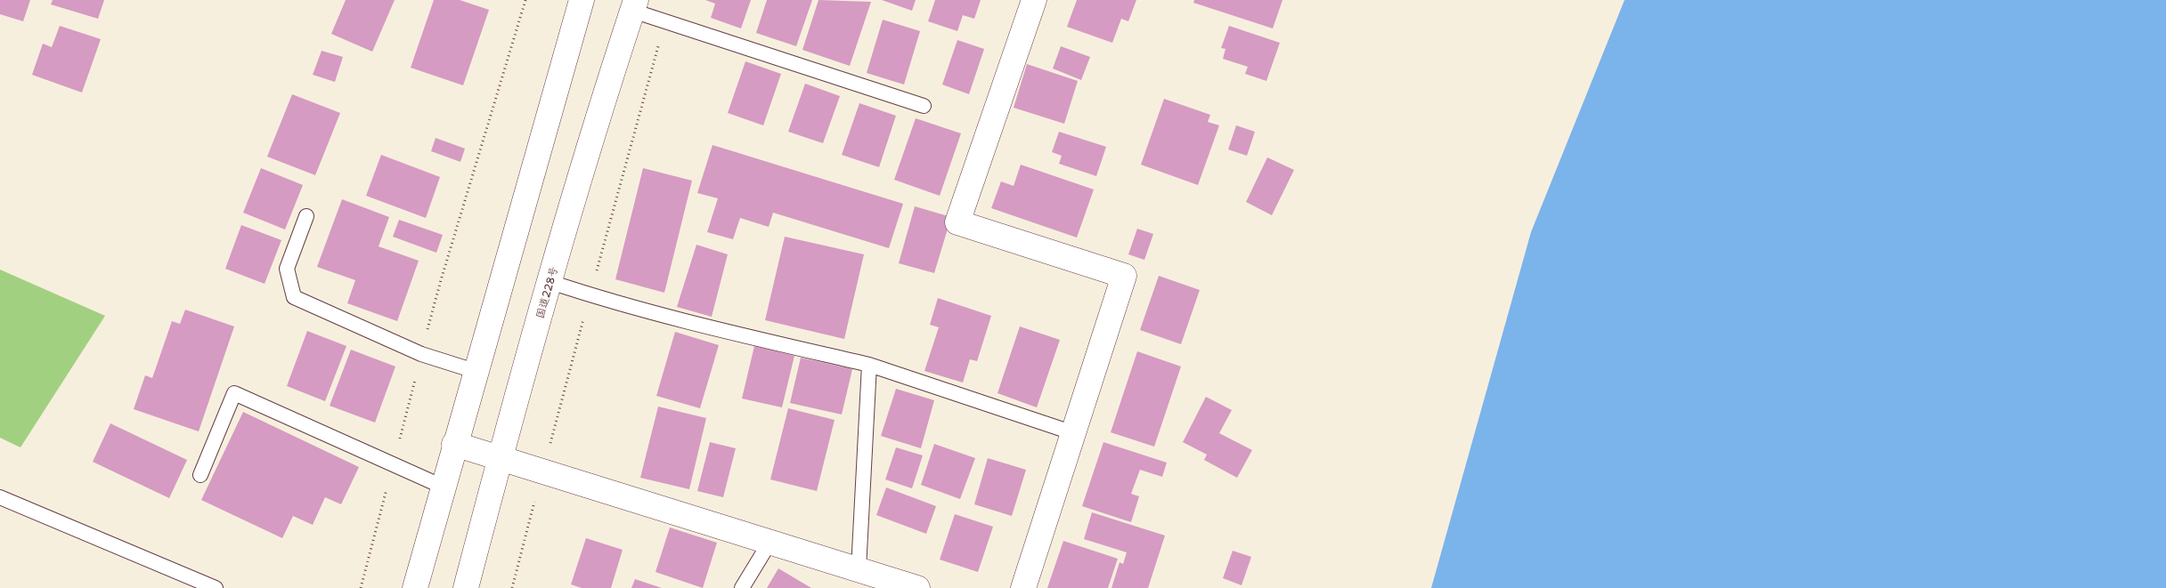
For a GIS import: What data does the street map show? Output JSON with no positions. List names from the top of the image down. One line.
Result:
{"streets":{"main road":["国道228号"]}}
